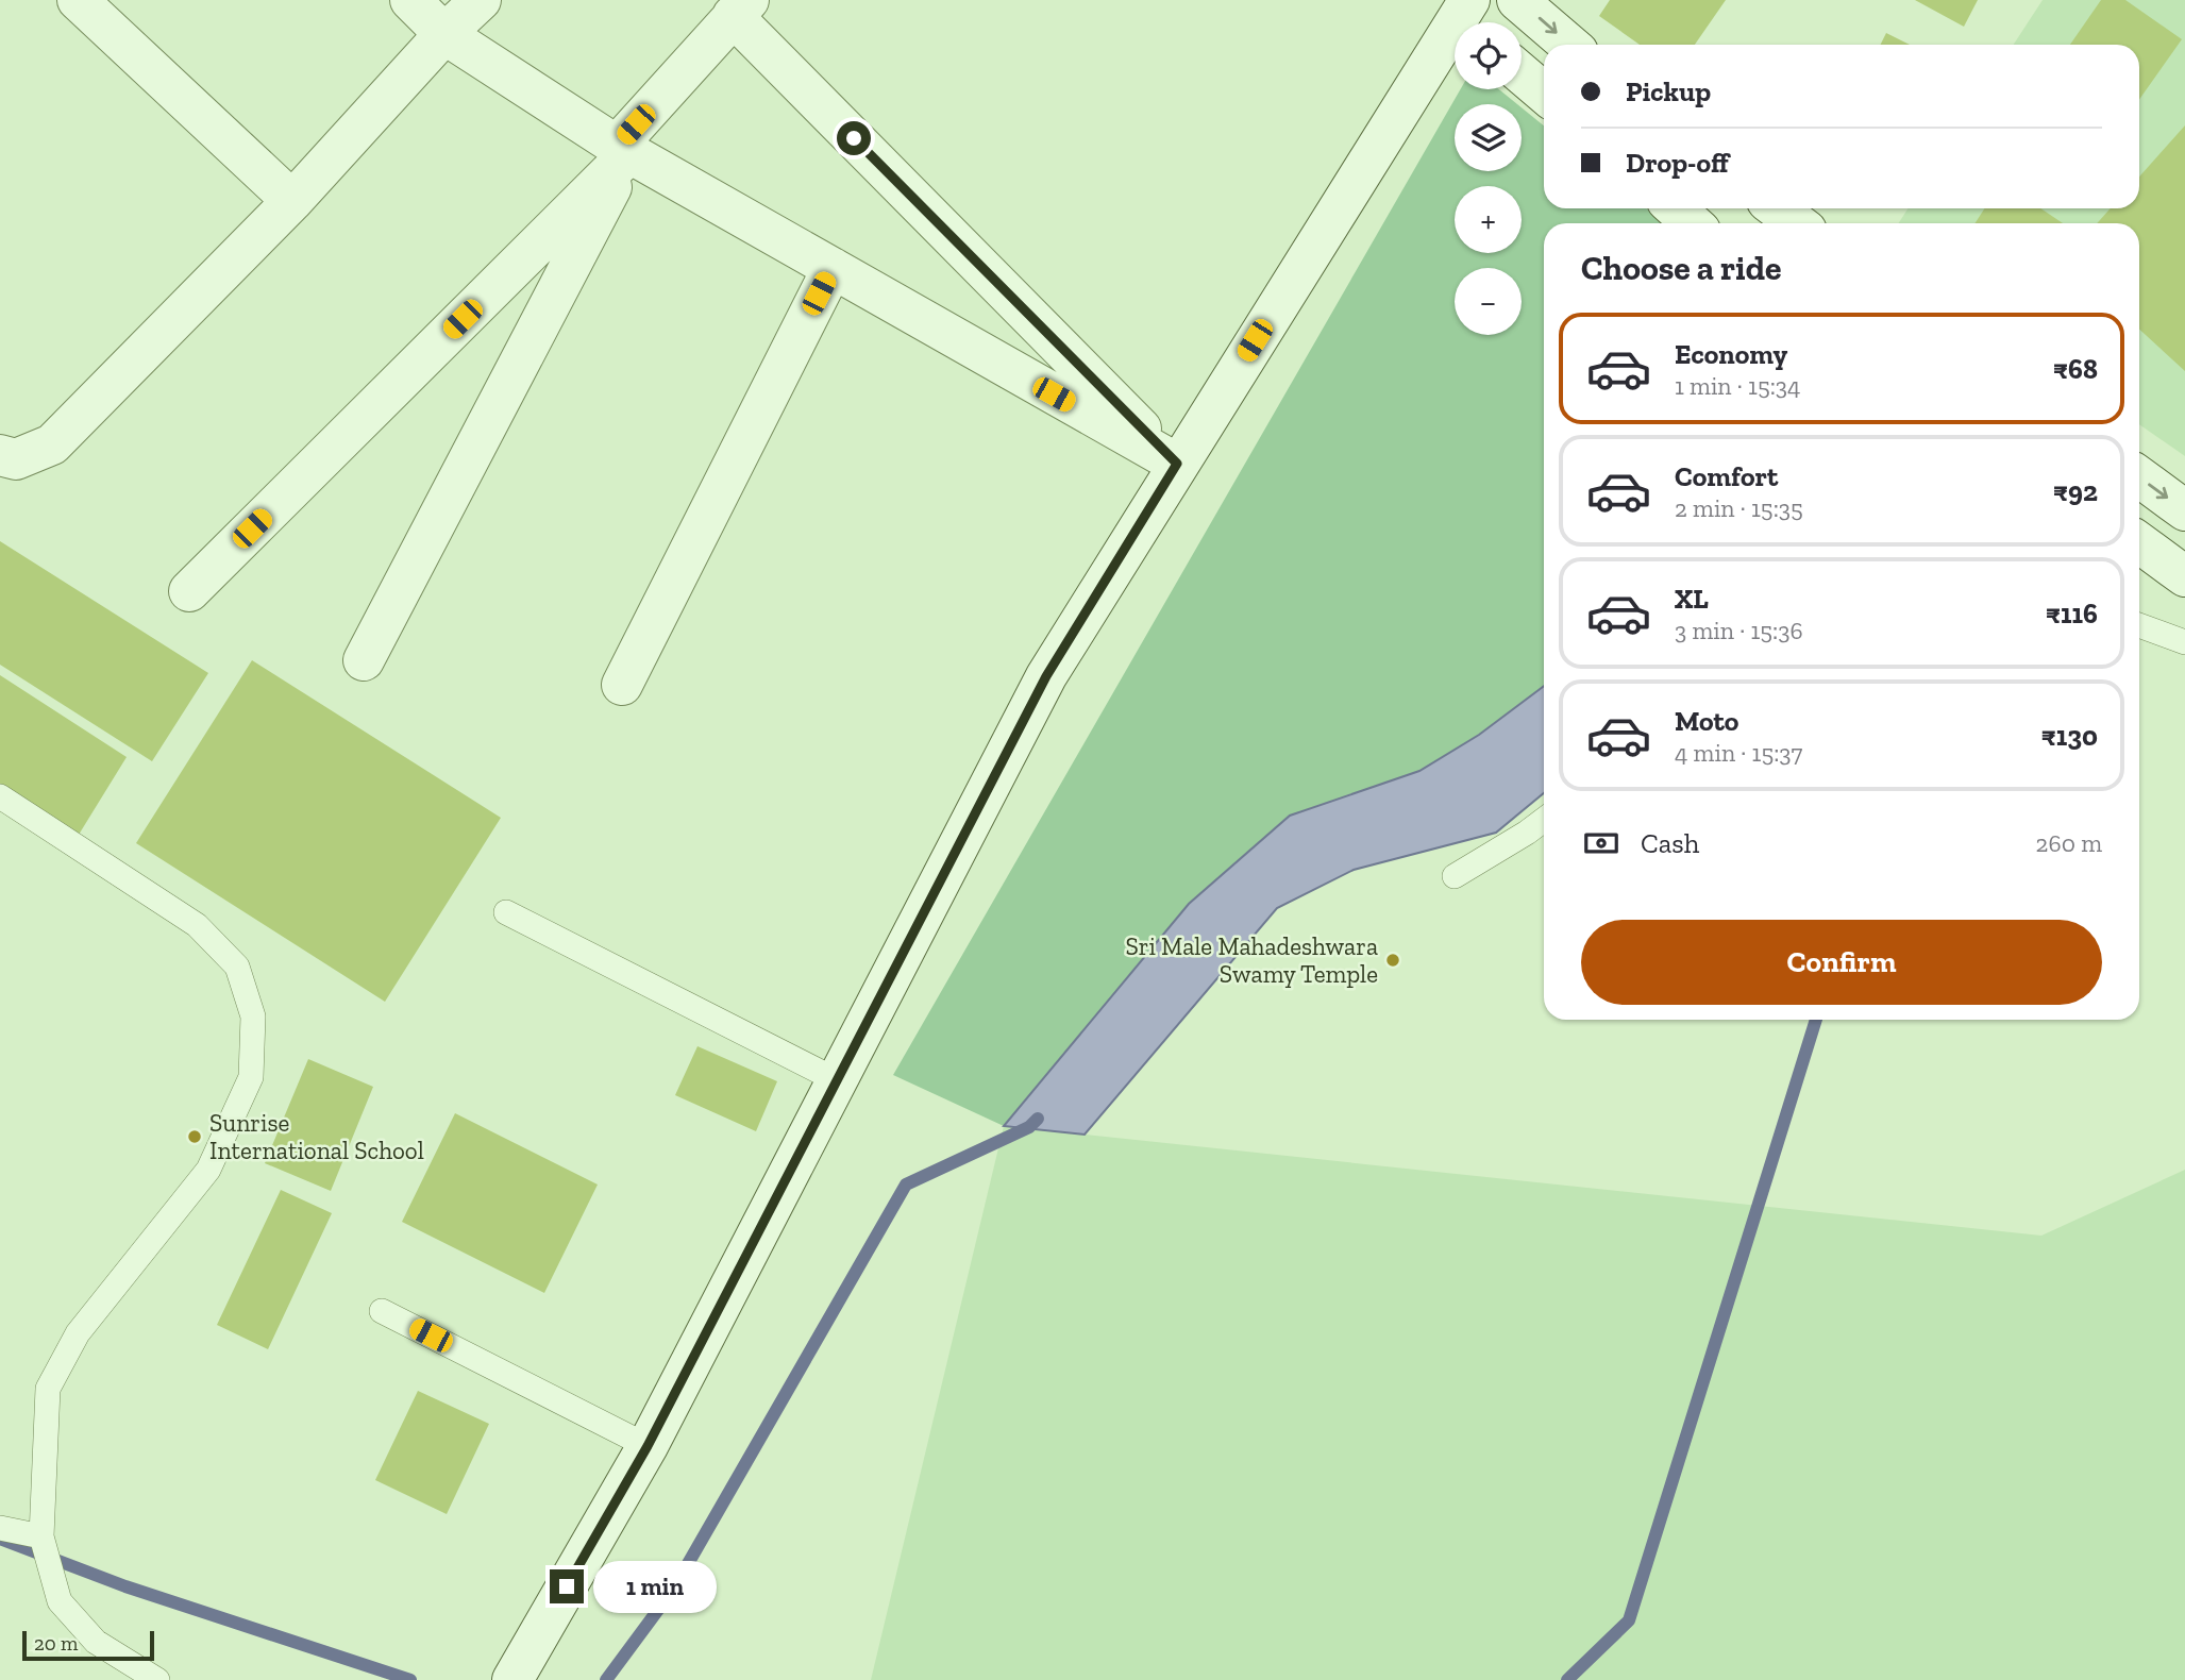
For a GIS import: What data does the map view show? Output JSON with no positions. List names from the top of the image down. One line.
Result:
{"places":["Sri Male Mahadeshwara Swamy Temple","Sunrise International School"],"scale_bar":"20 m","page":{"map_buttons":["+","−"],"banner":["Pickup","Drop-off"],"heading":"Choose a ride","list":[{"name":"Economy","note":"1 min · 15:34","value":"₹68"},{"name":"Comfort","note":"2 min · 15:35","value":"₹92"},{"name":"XL","note":"3 min · 15:36","value":"₹116"},{"name":"Moto","note":"4 min · 15:37","value":"₹130"}],"pay":["Cash","260 m"],"buttons":"Confirm","bubble":"1 min","scale":"20 m"}}
